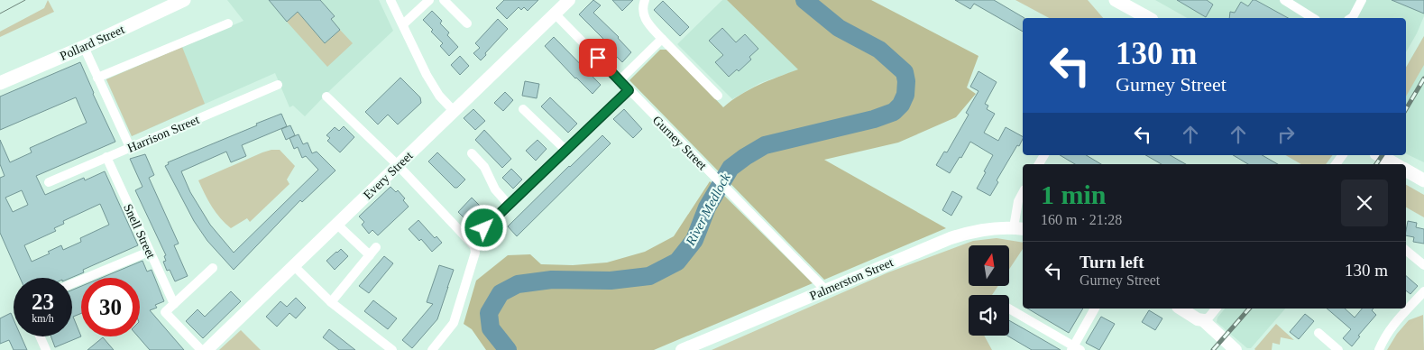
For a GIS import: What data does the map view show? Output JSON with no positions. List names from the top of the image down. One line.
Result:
{"streets":{"main road":["Pollard Street"],"street":["Harrison Street","Gurney Street","Every Street","Snell Street","Palmerston Street"]},"crossings":[["Harrison Street","Snell Street"],["Gurney Street","Every Street"],["Gurney Street","Palmerston Street"]],"water":["River Medlock"],"north":"top","page":{"turn":["130 m","Gurney Street"],"heading":["1 min","160 m · 21:28"],"list":[{"name":"Turn left","note":"Gurney Street","value":"130 m"}],"speed":"23 km/h","limit":"30"}}
